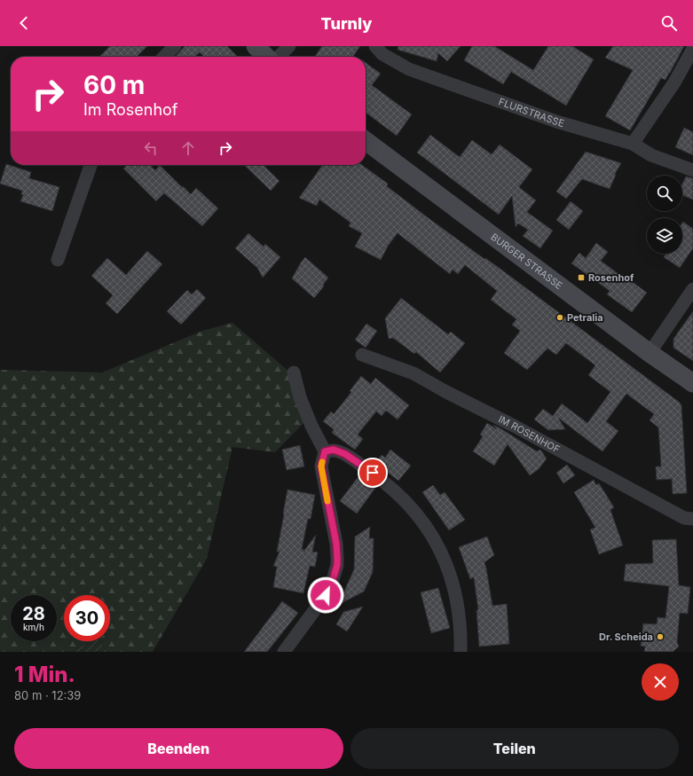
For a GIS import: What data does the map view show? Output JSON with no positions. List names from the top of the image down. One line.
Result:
{"streets":{"main road":["BURGER STRASSE"],"street":["FLURSTRASSE","IM ROSENHOF"]},"places":{"transit":["Rosenhof"],"other":["Petralia","Dr. Scheida"]},"page":{"header":"Turnly","turn":["60 m","Im Rosenhof"],"speed":"28 km/h","limit":"30","heading":["1 Min.","80 m · 12:39"],"buttons":["Beenden","Teilen"]}}
